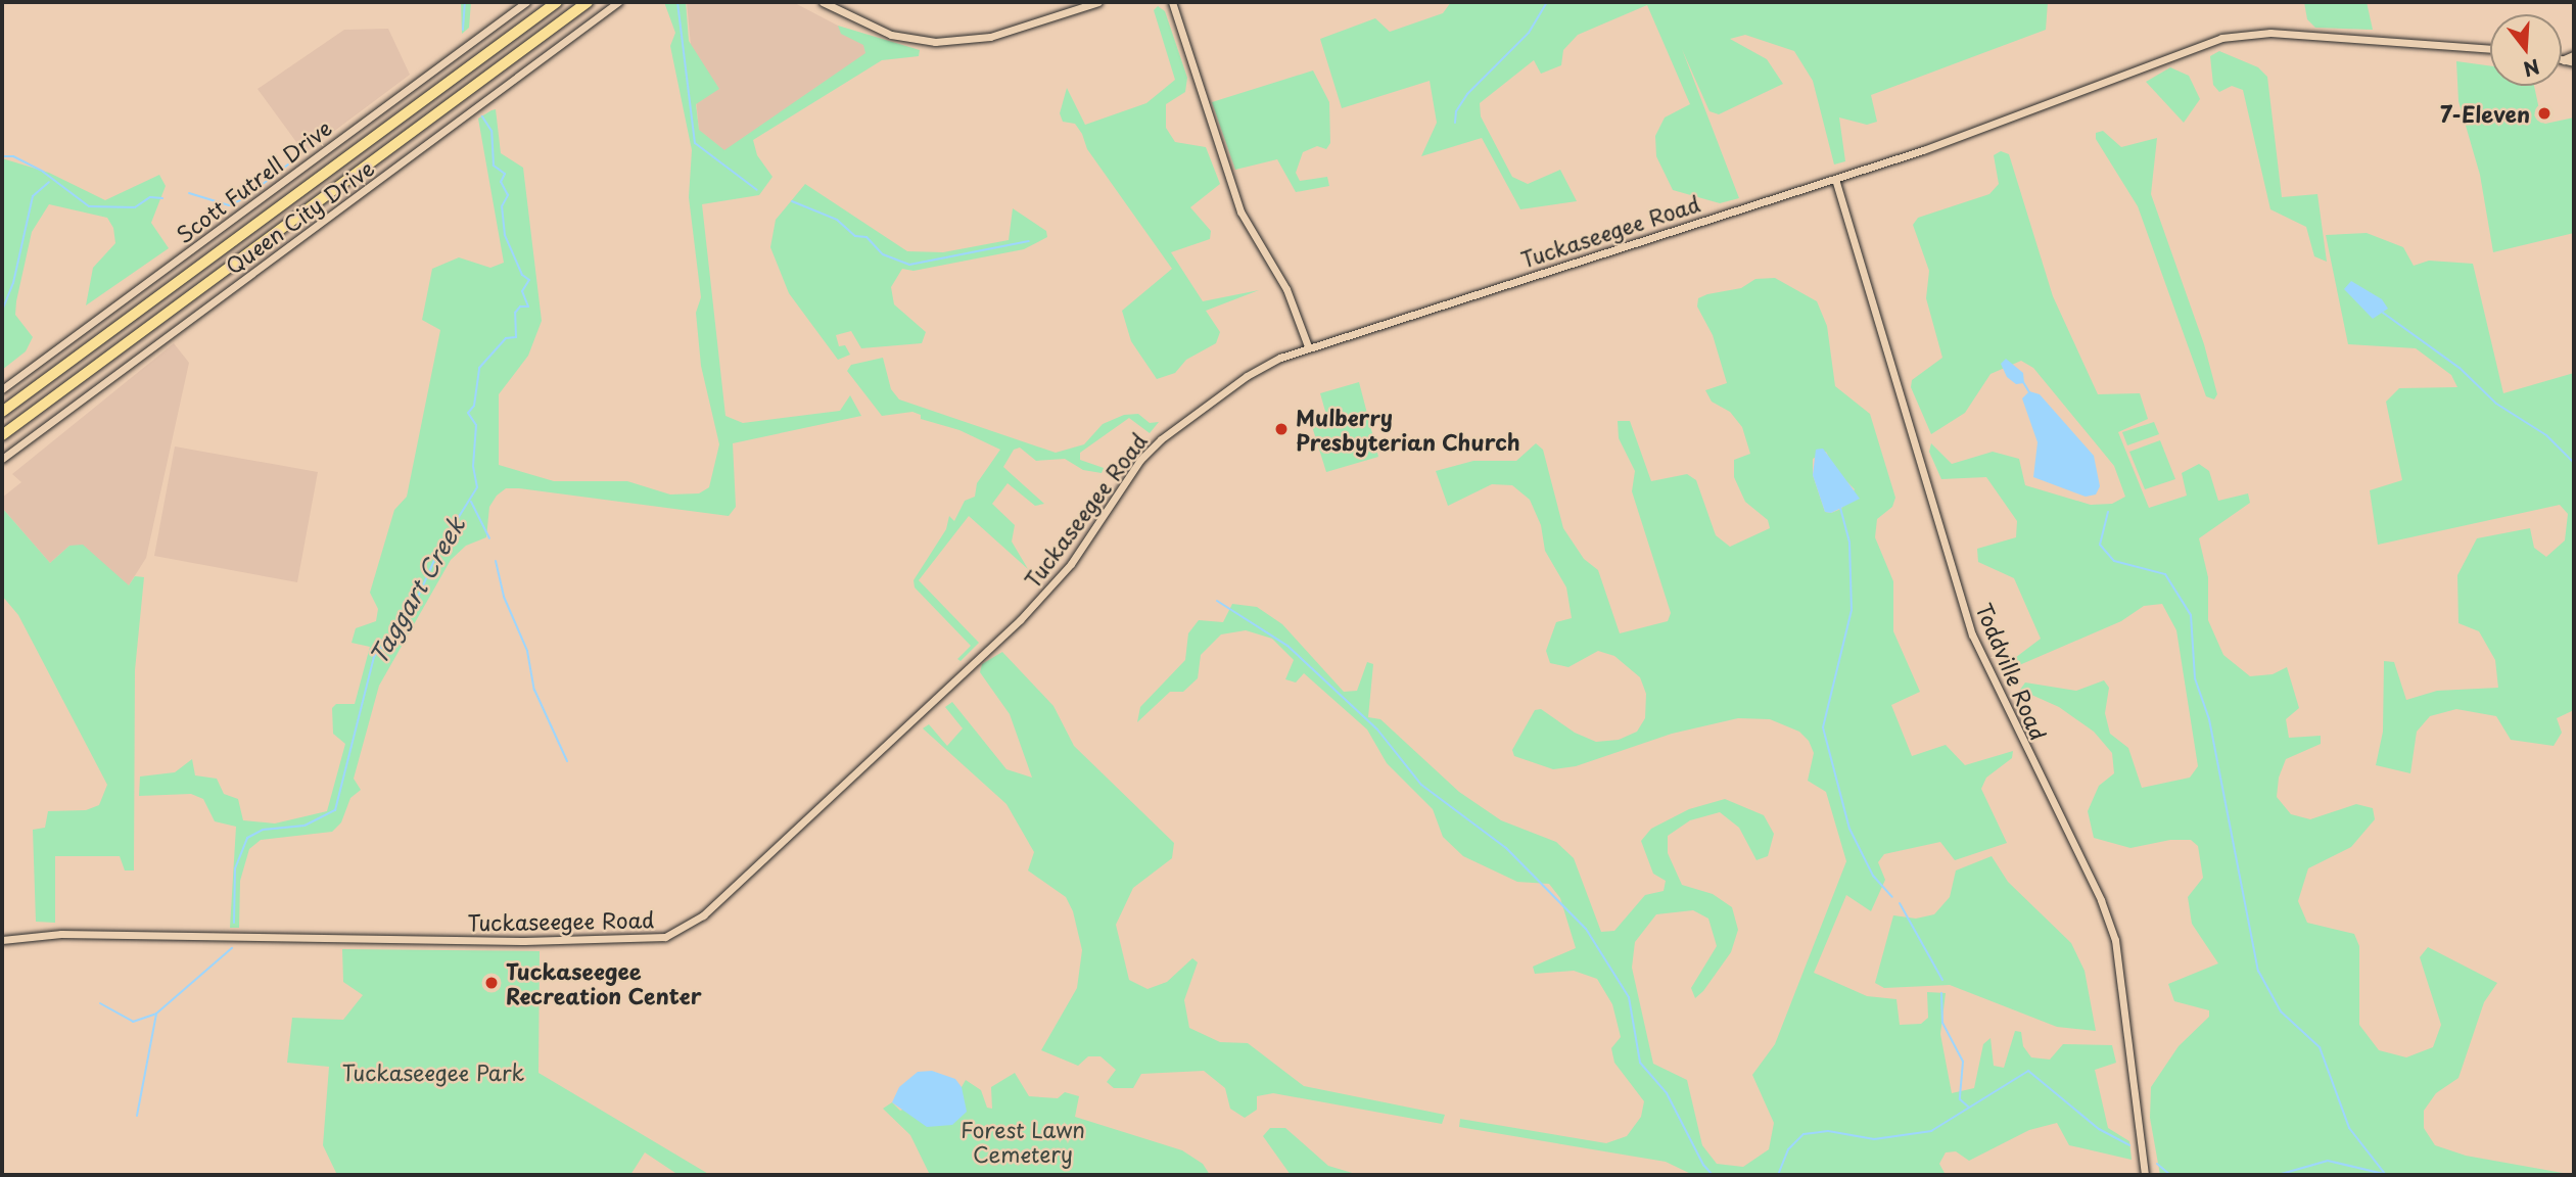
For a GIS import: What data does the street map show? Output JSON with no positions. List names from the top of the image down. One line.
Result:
{"streets":{"street":["Scott Futrell Drive","Queen City Drive","Tuckaseegee Road","Toddville Road"]},"crossings":[["Tuckaseegee Road","Toddville Road"]],"water":["Taggart Creek"],"parks":["Tuckaseegee Park","Forest Lawn Cemetery"],"places":["7-Eleven","Mulberry Presbyterian Church","Tuckaseegee Recreation Center"],"north":"bottom"}
